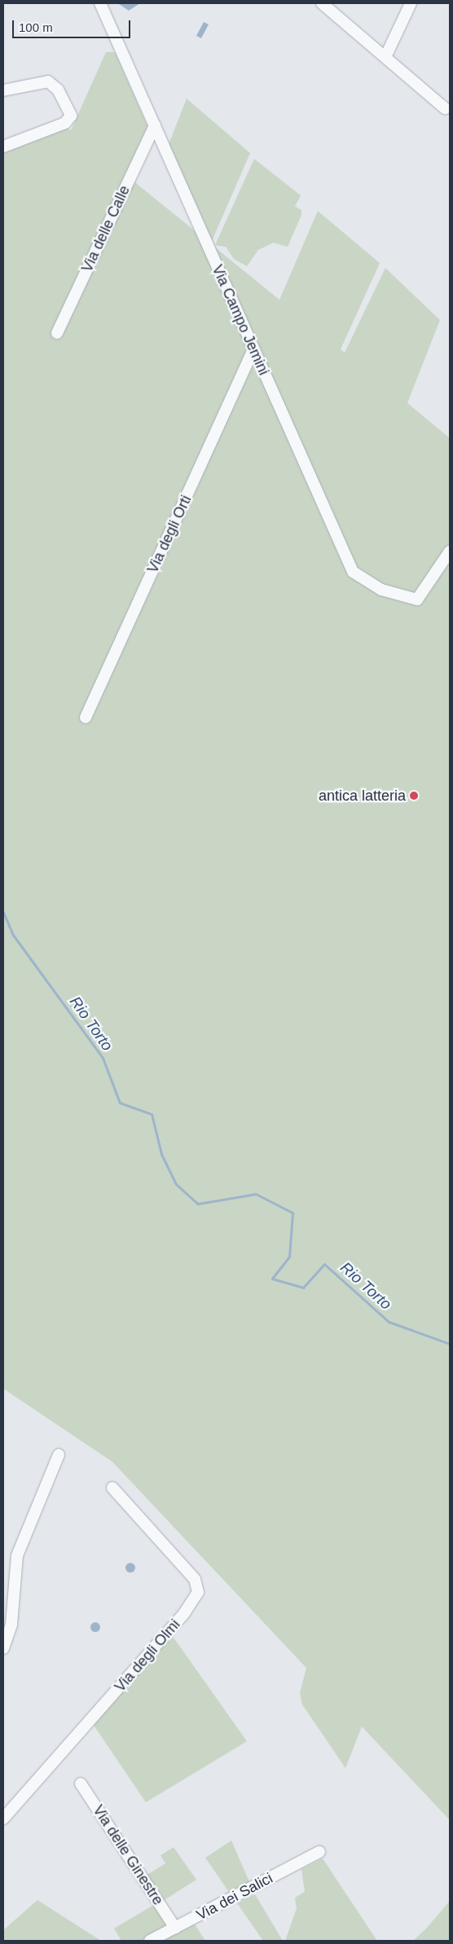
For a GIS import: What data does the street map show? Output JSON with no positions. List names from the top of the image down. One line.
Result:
{"streets":{"street":["Via delle Calle","Via Campo Jemini","Via degli Orti","Via degli Olmi","Via delle Ginestre","Via dei Salici"]},"crossings":[["Via delle Calle","Via Campo Jemini"],["Via Campo Jemini","Via degli Orti"],["Via delle Ginestre","Via dei Salici"]],"water":["Rio Torto"],"places":["antica latteria"],"scale_bar":"100 m"}
